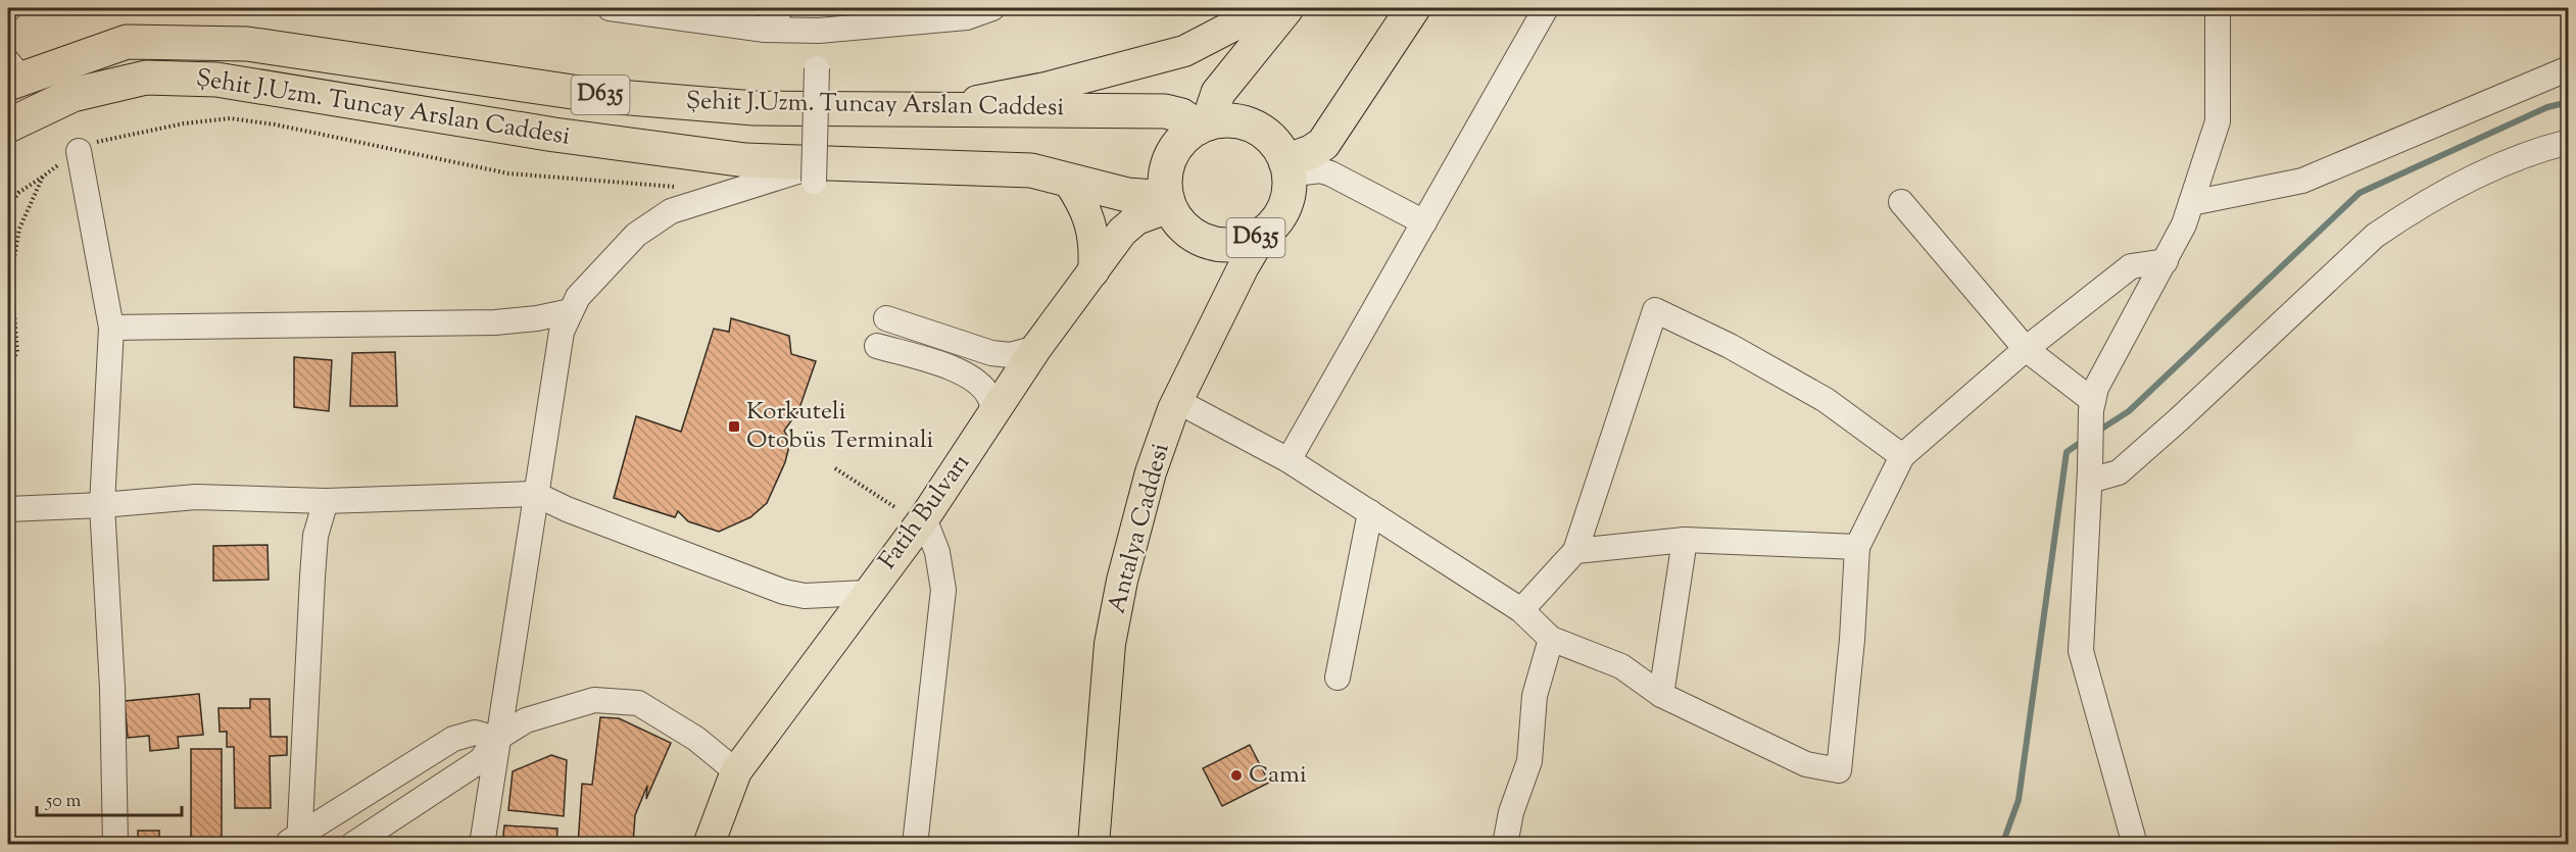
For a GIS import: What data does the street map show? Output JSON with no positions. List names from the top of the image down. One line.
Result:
{"streets":{"highway":["D635","Şehit J.Uzm. Tuncay Arslan Caddesi"],"main road":["Fatih Bulvarı","Antalya Caddesi"]},"crossings":[["D635","Şehit J.Uzm. Tuncay Arslan Caddesi"],["D635","Fatih Bulvarı"],["D635","Antalya Caddesi"],["Şehit J.Uzm. Tuncay Arslan Caddesi","Fatih Bulvarı"],["Şehit J.Uzm. Tuncay Arslan Caddesi","Antalya Caddesi"],["Fatih Bulvarı","Antalya Caddesi"]],"places":{"transit":["Korkuteli Otobüs Terminali"],"other":["Cami"]},"scale_bar":"50 m"}
